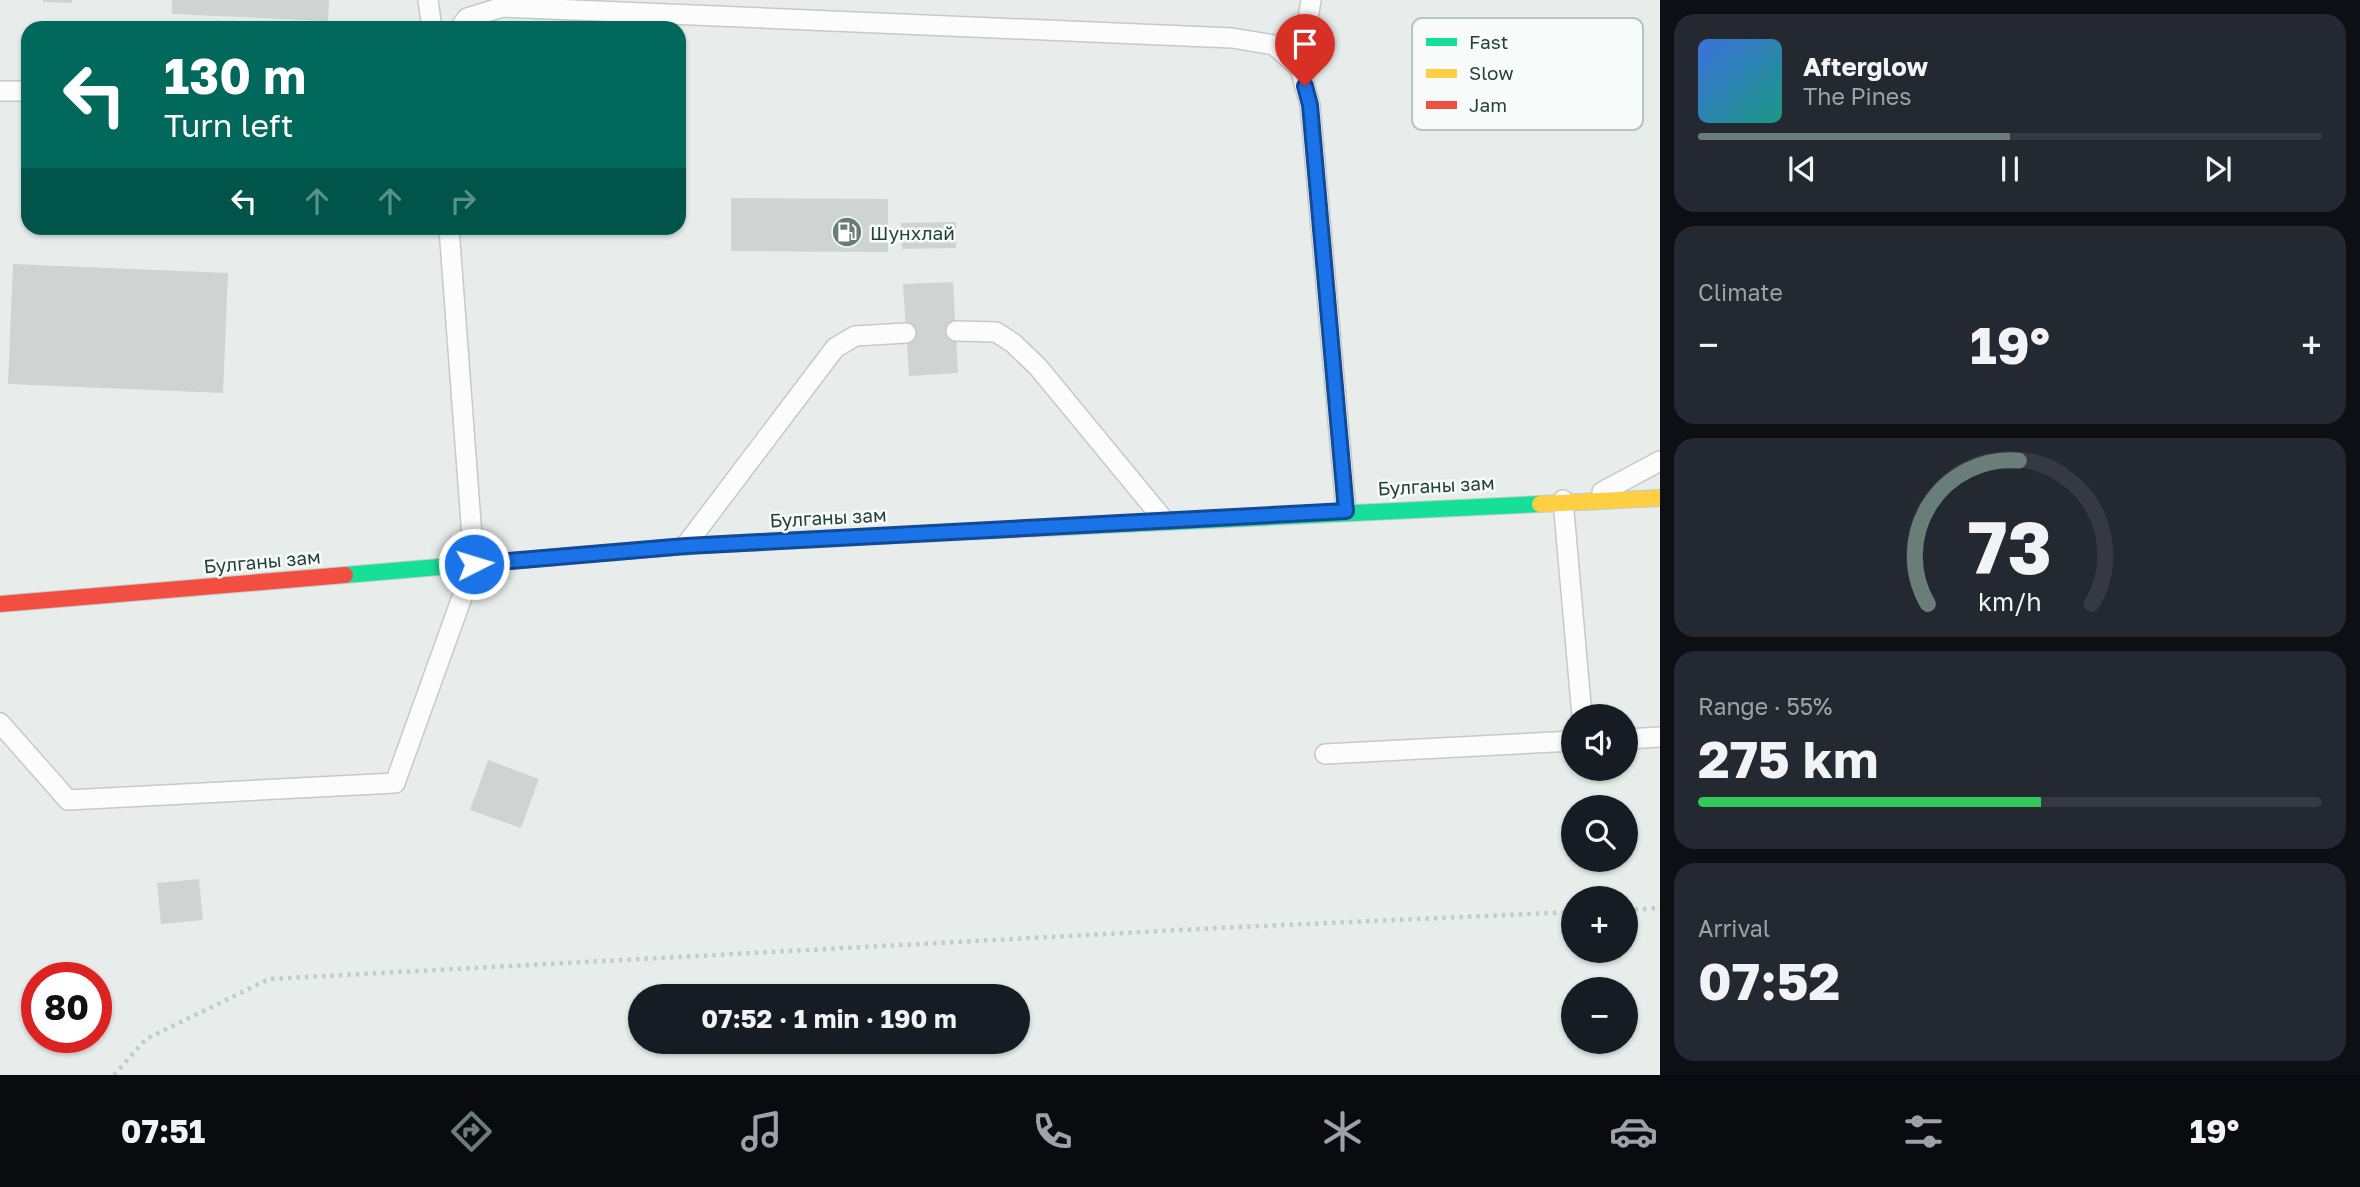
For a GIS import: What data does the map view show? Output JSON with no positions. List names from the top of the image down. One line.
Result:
{"streets":{"highway":["Булганы зам"]},"places":{"fuel station":["Шунхлай"]},"legend":["Fast","Slow","Jam"],"page":{"turn":["130 m","Turn left"],"song":["Afterglow","The Pines"],"tile":["Climate",["Range · 55%","275 km"],["Arrival","07:52"]],"heat":["−","19°","+"],"map_buttons":["+","−"],"limit":"80","trip":"07:52 · 1 min · 190 m","tabs":["07:51","19°"],"gauge":["73","km/h"]}}
